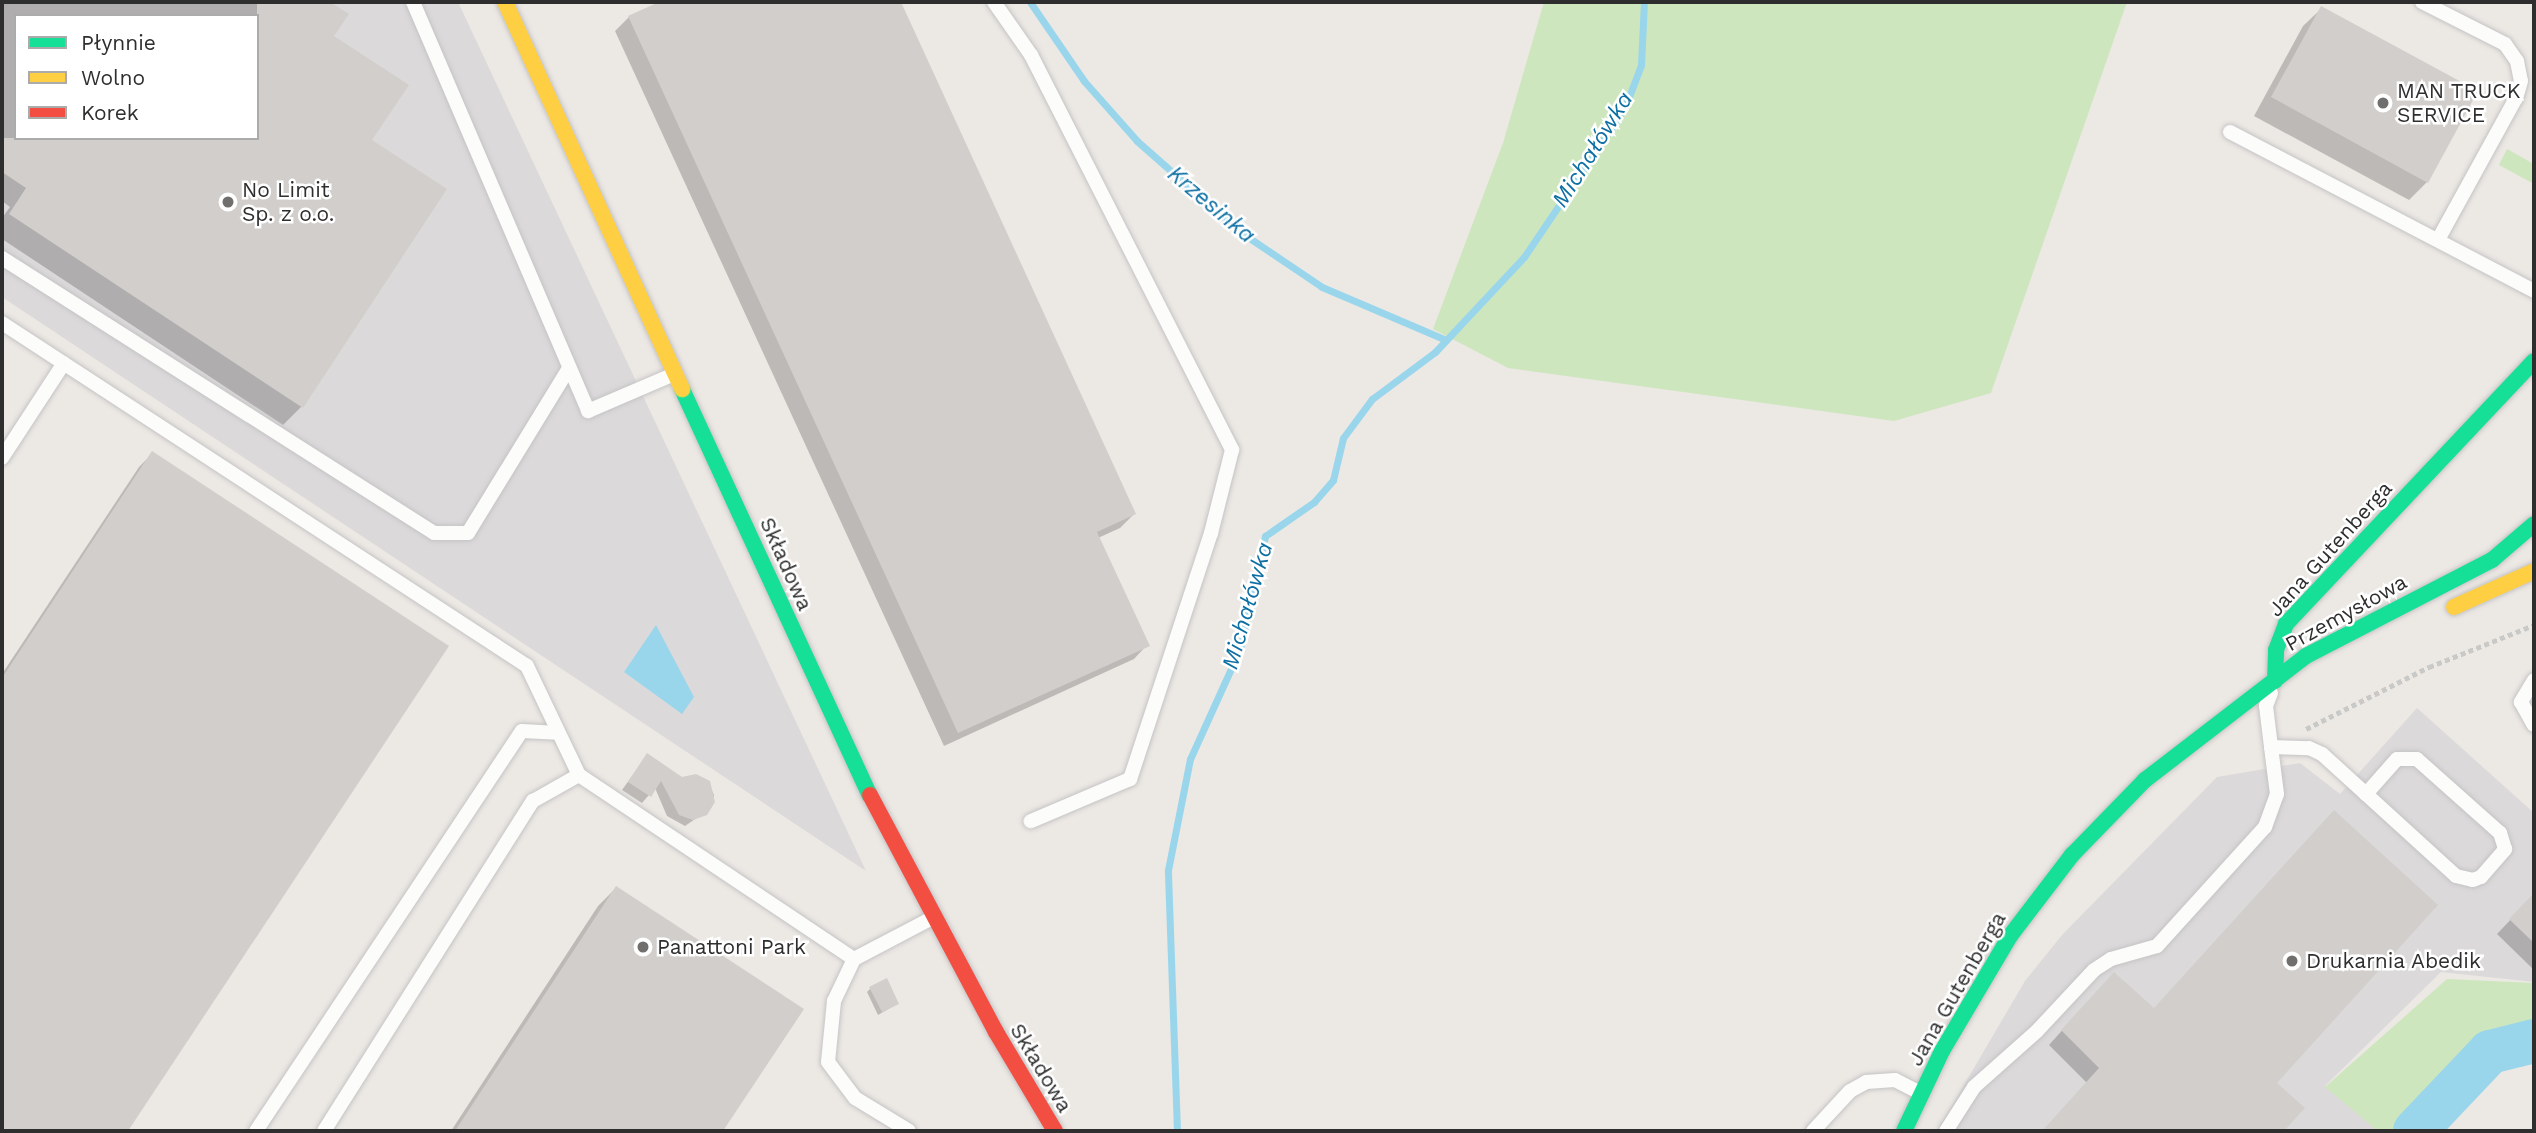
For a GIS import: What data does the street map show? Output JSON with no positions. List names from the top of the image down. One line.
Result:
{"streets":{"street":["Jana Gutenberga","Składowa","Przemysłowa"]},"crossings":[["Jana Gutenberga","Przemysłowa"]],"water":["Michałówka","Krzesinka"],"places":["MAN TRUCK SERVICE","No Limit Sp. z o.o.","Panattoni Park","Drukarnia Abedik"],"legend":["Płynnie","Wolno","Korek"]}
